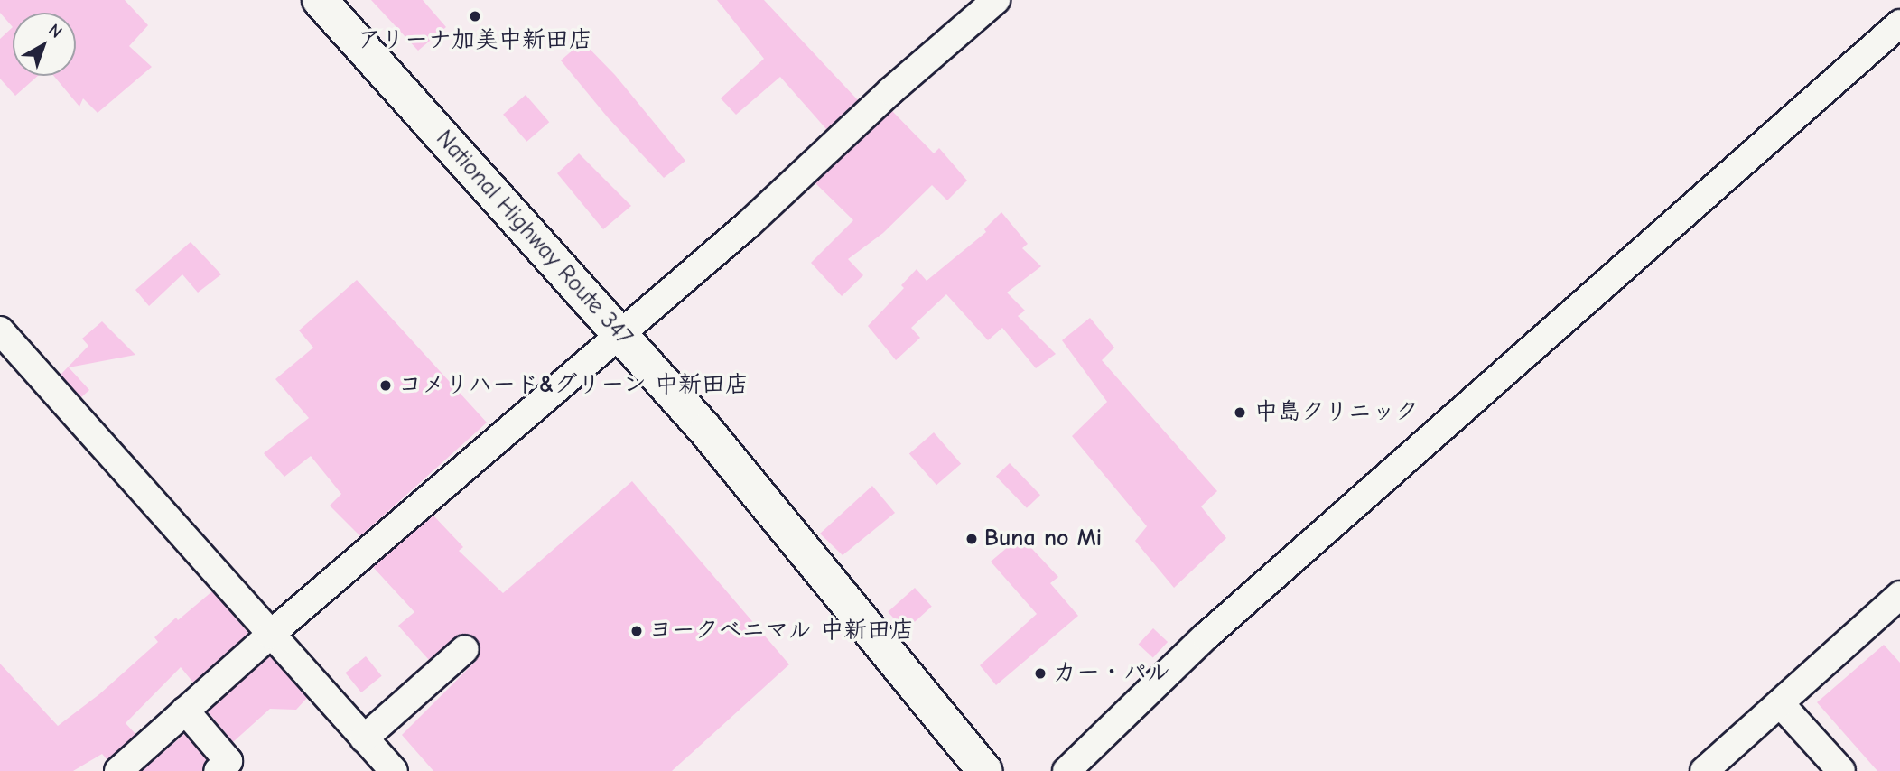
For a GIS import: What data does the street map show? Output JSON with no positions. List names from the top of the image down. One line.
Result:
{"streets":{"highway":["National Highway Route 347"]},"places":["アリーナ加美中新田店","コメリハード&グリーン 中新田店","中島クリニック","Buna no Mi","ヨークベニマル 中新田店","カー・パル"],"north":"top right"}
